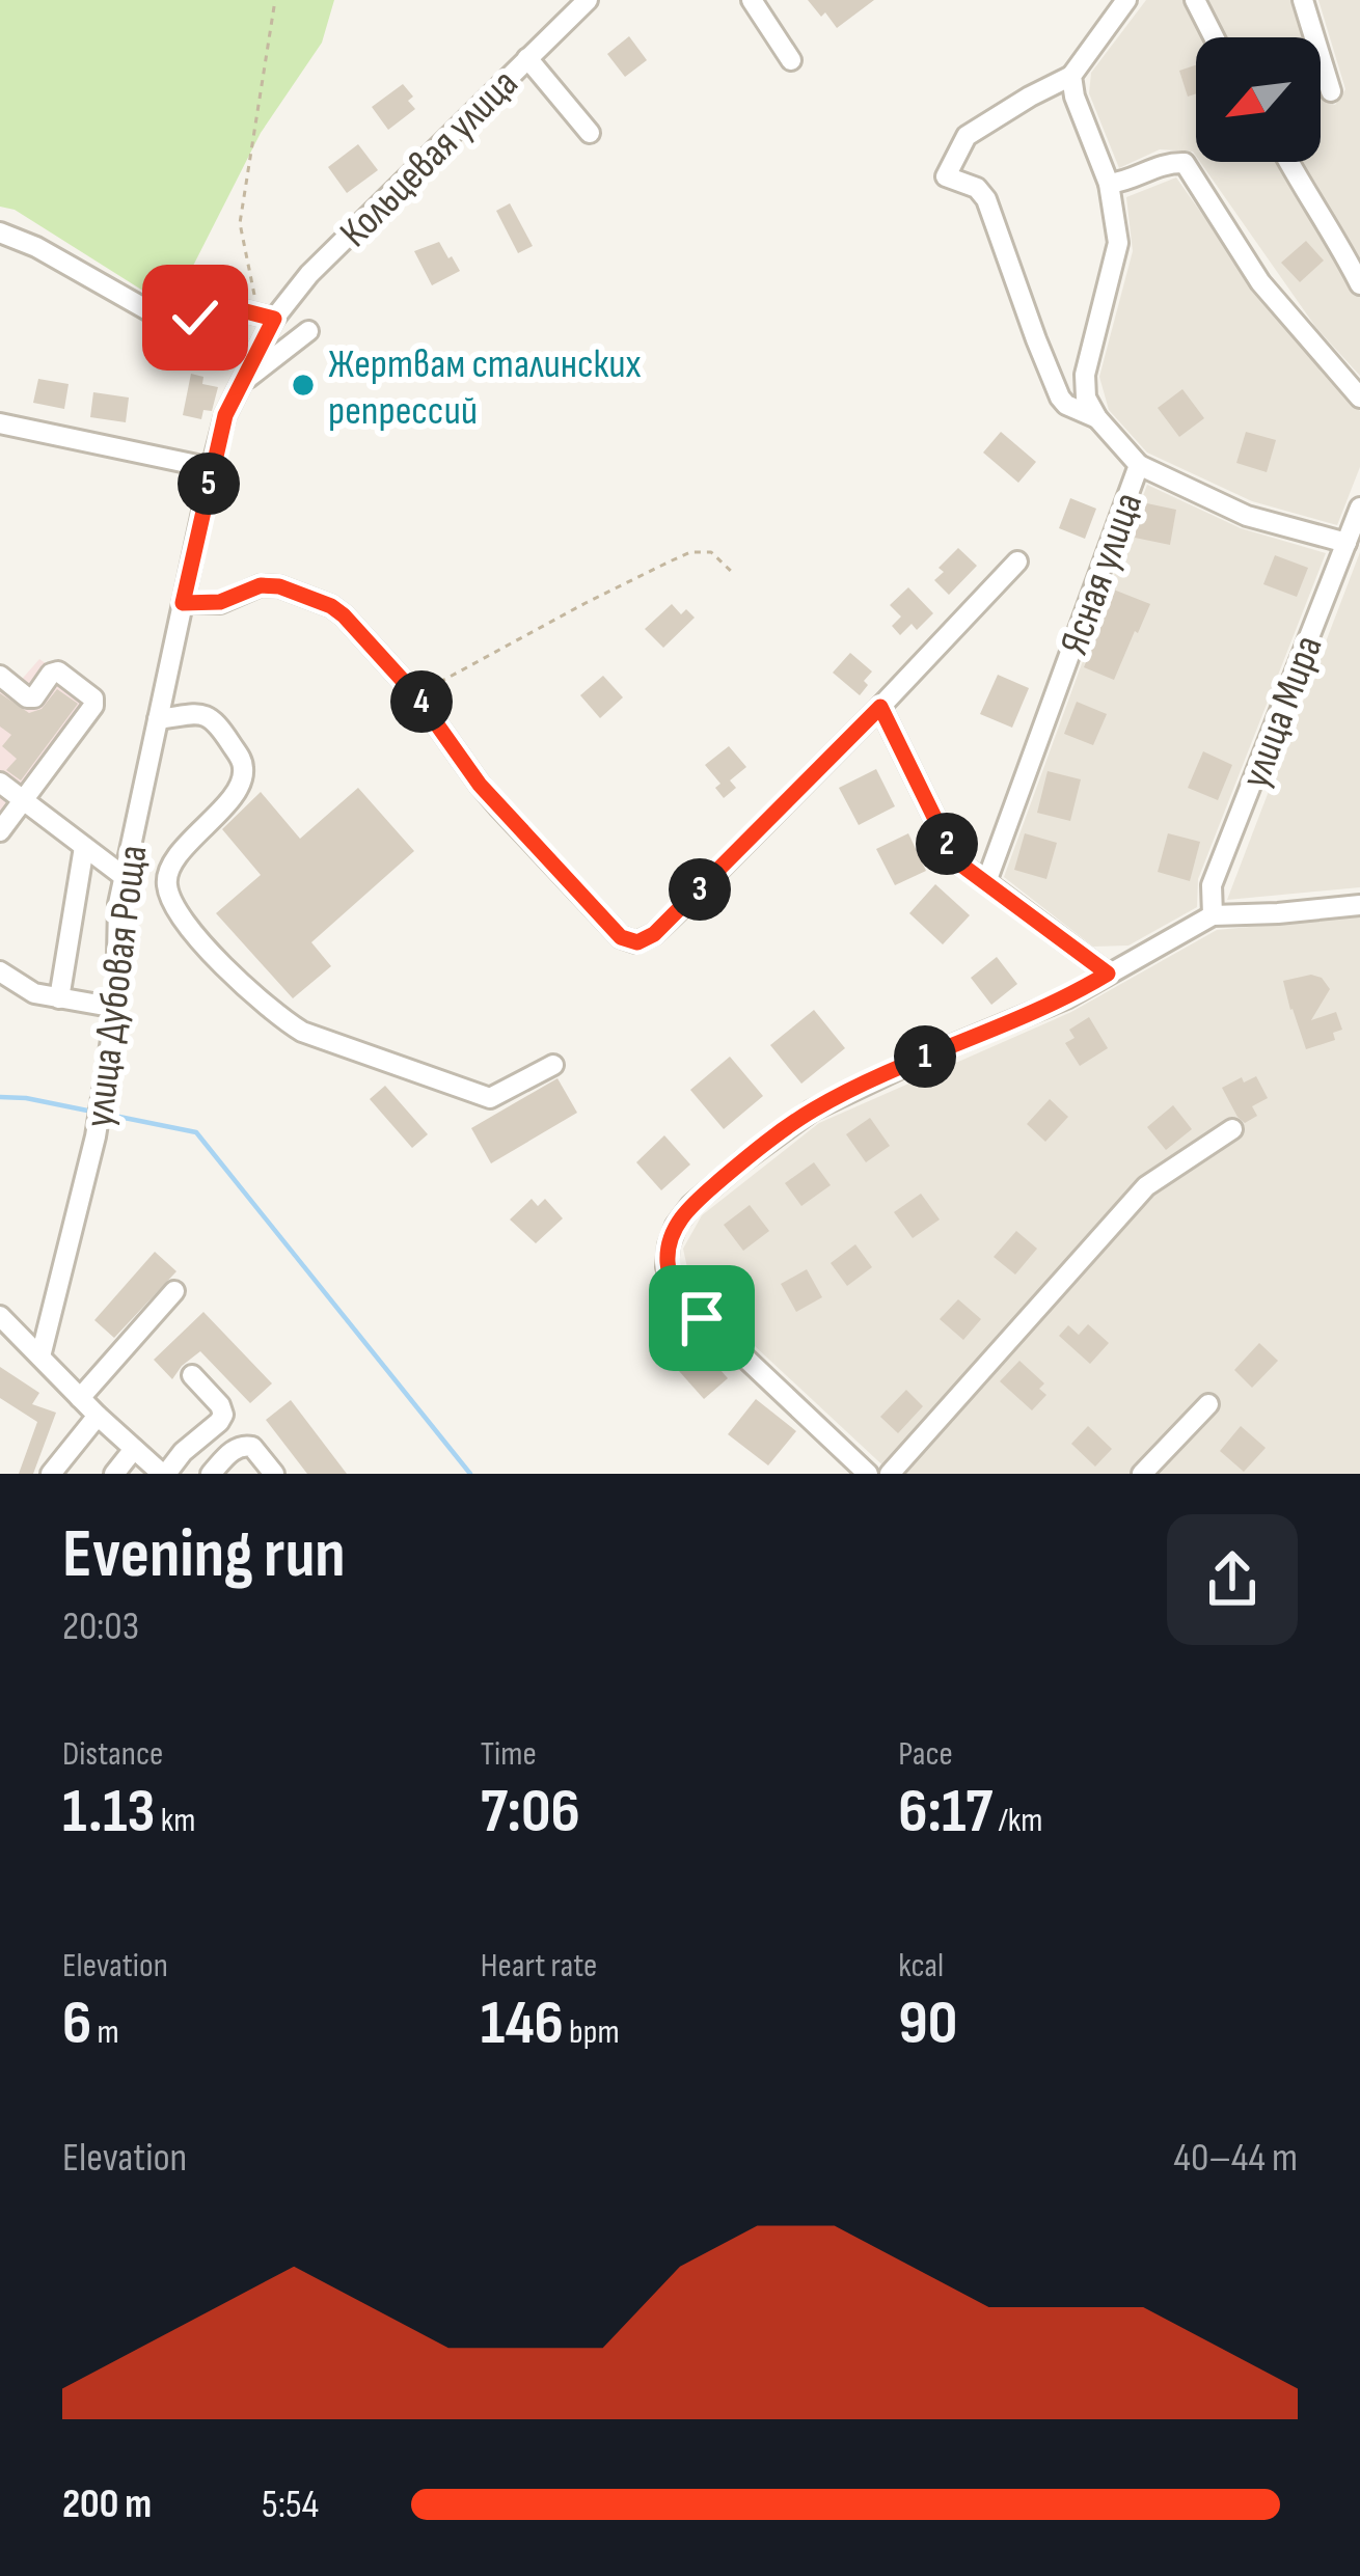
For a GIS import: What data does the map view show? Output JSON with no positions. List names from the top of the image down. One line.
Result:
{"streets":{"street":["Кольцевая улица","Ясная улица","улица Мира","улица Дубовая Роща"]},"crossings":[["Кольцевая улица","улица Дубовая Роща"]],"places":["Жертвам сталинских репрессий"],"north":"bottom left","page":{"pins":["5","4","2","3","1"],"heading":["Evening run","20:03"],"stats":[["Distance","1.13 km"],["Time","7:06"],["Pace","6:17 /km"],["Elevation","6 m"],["Heart rate","146 bpm"],["kcal","90"]],"chart":["Elevation","40–44 m"],"list":[{"name":"200 m","note":"5:54"}]}}
